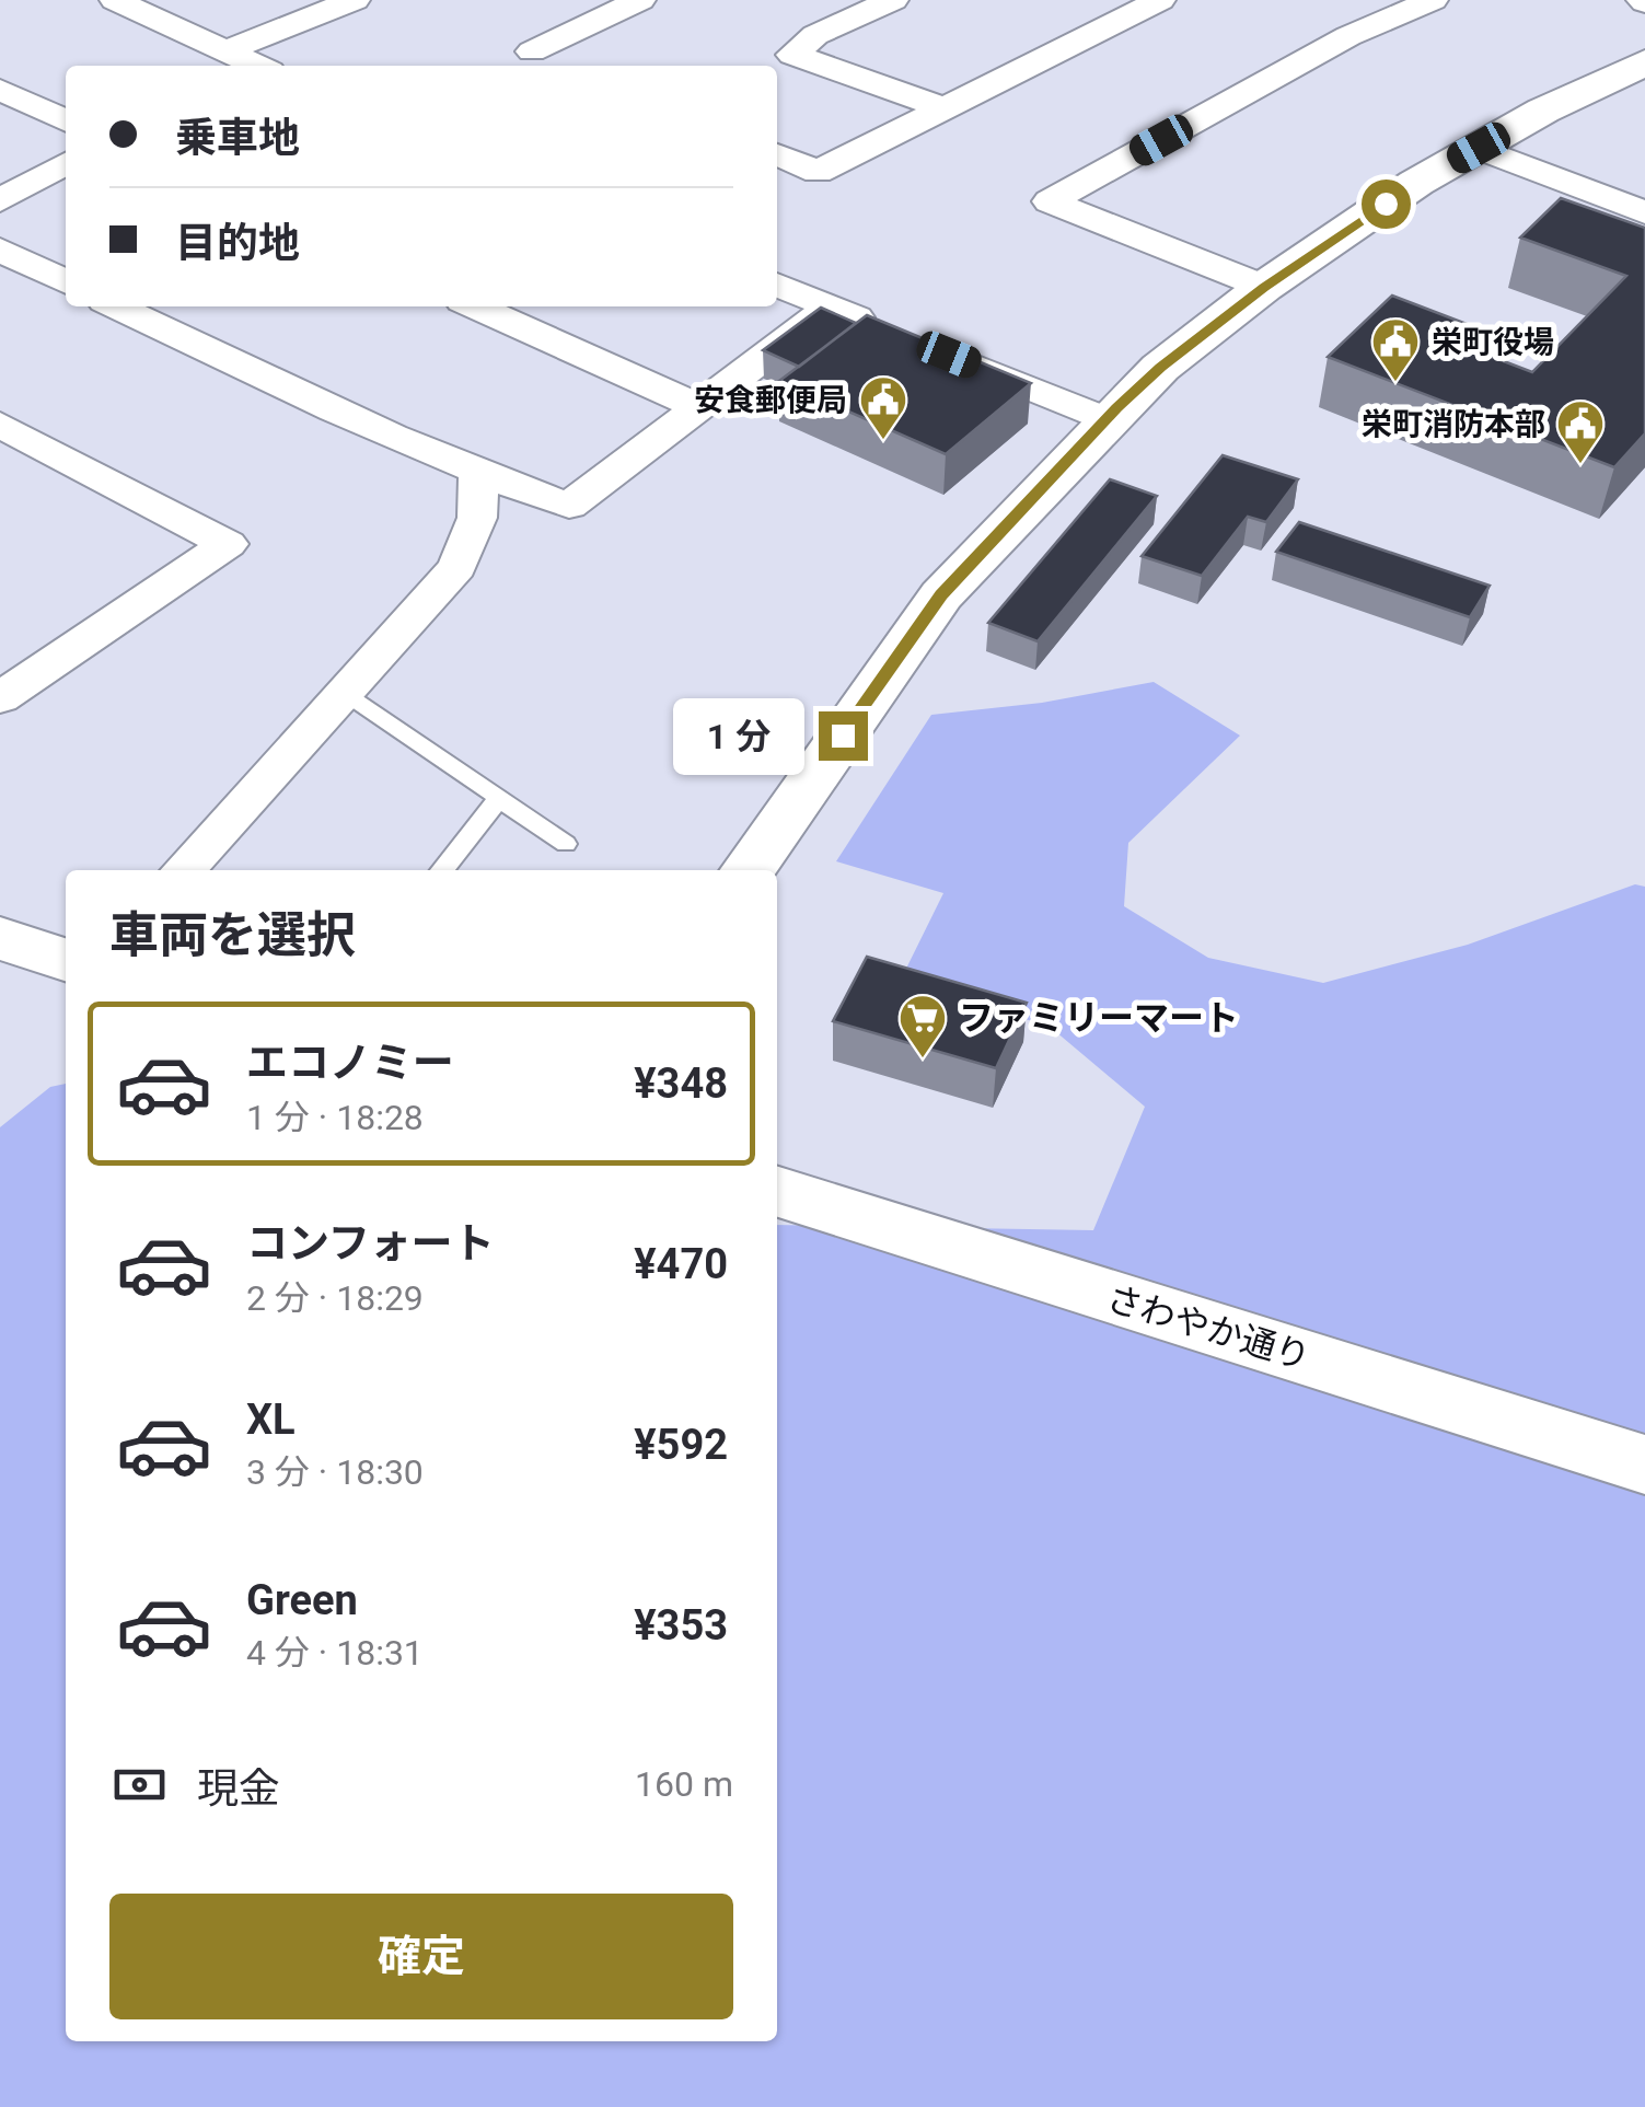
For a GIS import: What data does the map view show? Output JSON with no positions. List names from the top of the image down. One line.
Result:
{"streets":{"street":["さわやか通り"]},"places":{"public building":["栄町役場","安食郵便局","栄町消防本部"],"supermarket":["ファミリーマート"]},"page":{"banner":["乗車地","目的地"],"bubble":"1 分","heading":"車両を選択","list":[{"name":"エコノミー","note":"1 分 · 18:28","value":"¥348"},{"name":"コンフォート","note":"2 分 · 18:29","value":"¥470"},{"name":"XL","note":"3 分 · 18:30","value":"¥592"},{"name":"Green","note":"4 分 · 18:31","value":"¥353"}],"pay":["現金","160 m"],"buttons":"確定"}}
